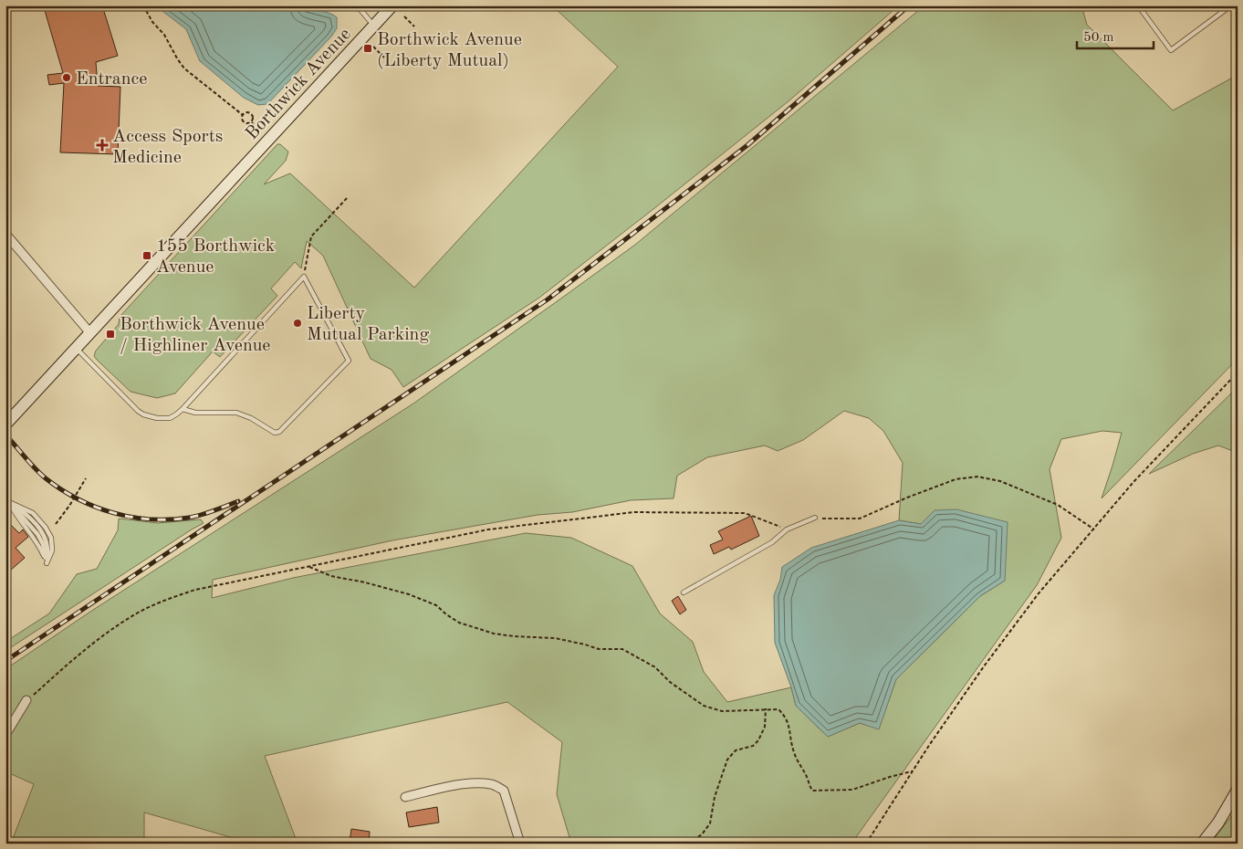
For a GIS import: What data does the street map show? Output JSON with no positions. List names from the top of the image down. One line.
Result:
{"streets":{"street":["Borthwick Avenue"]},"places":{"transit":["Borthwick Avenue (Liberty Mutual)","155 Borthwick Avenue","Borthwick Avenue / Highliner Avenue"],"other":["Entrance","Liberty Mutual Parking"],"health":["Access Sports Medicine"]},"scale_bar":"50 m"}
